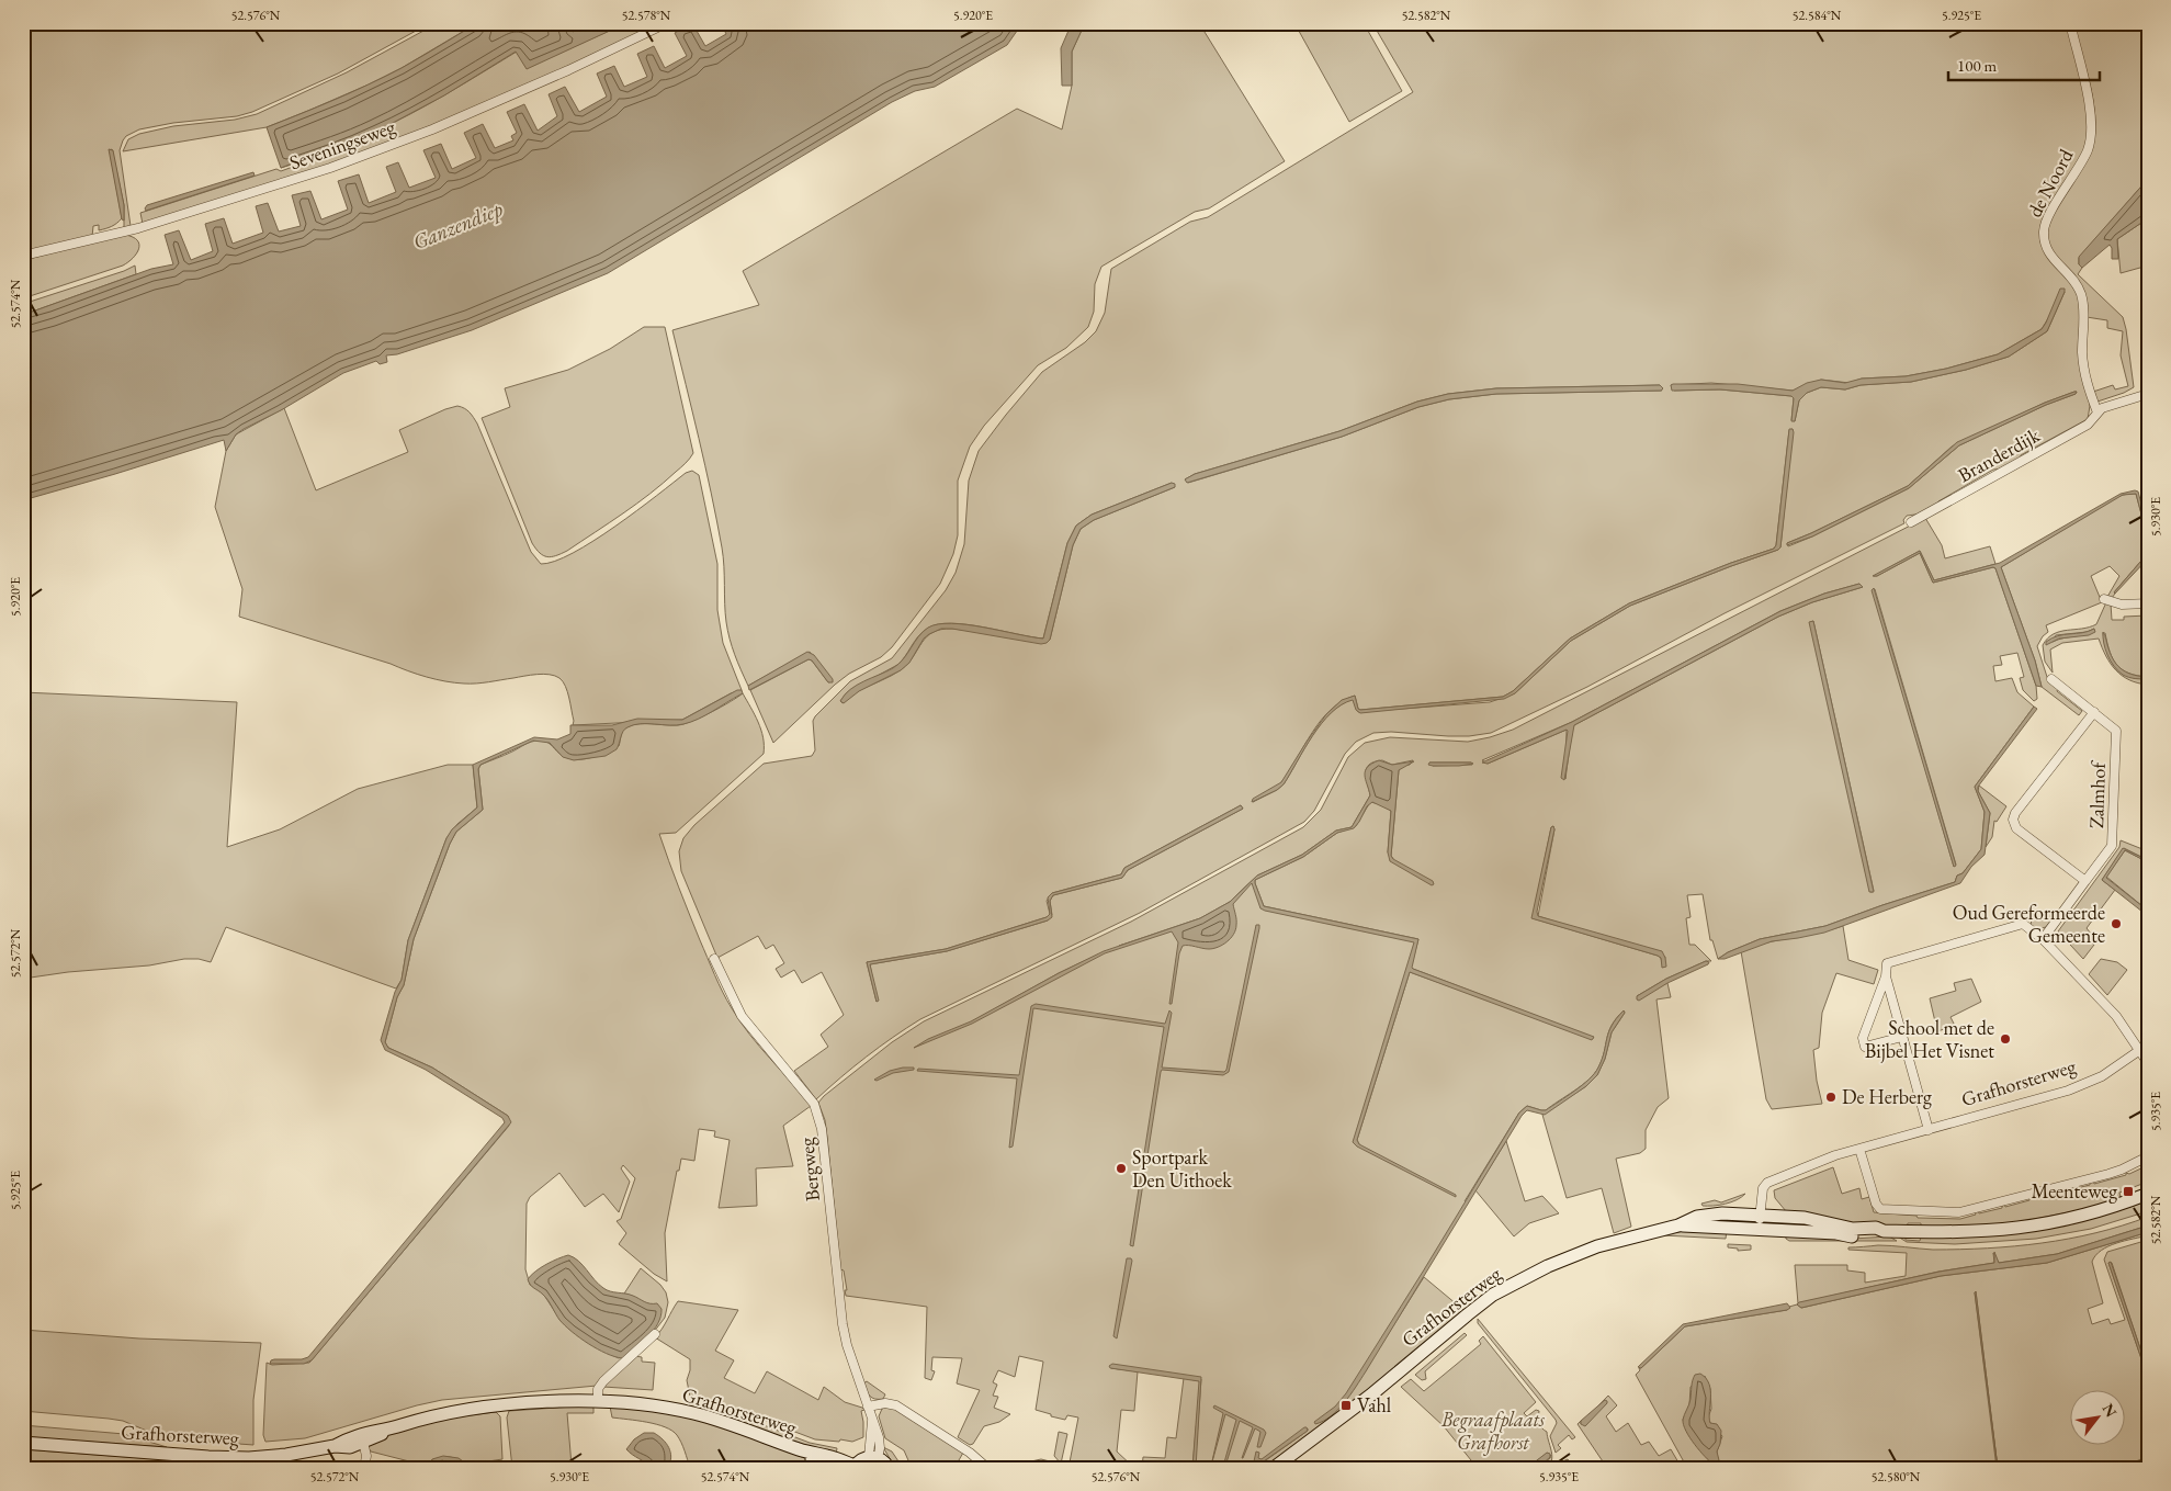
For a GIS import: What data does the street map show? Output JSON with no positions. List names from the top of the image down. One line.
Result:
{"streets":{"main road":["Grafhorsterweg"],"street":["Seveningseweg","de Noord","Branderdijk","Zalmhof","Bergweg"]},"crossings":[["de Noord","Branderdijk"]],"water":["Ganzendiep"],"parks":["Begraafplaats Grafhorst"],"places":{"other":["Oud Gereformeerde Gemeente","School met de Bijbel Het Visnet","De Herberg","Sportpark Den Uithoek"],"transit":["Meenteweg","Vahl"]},"scale_bar":"100 m","north":"top right","coordinates":["52.576°N","52.578°N","5.920°E","52.582°N","52.584°N","5.925°E","52.574°N","5.930°E","52.572°N","5.935°E","52.580°N"]}
